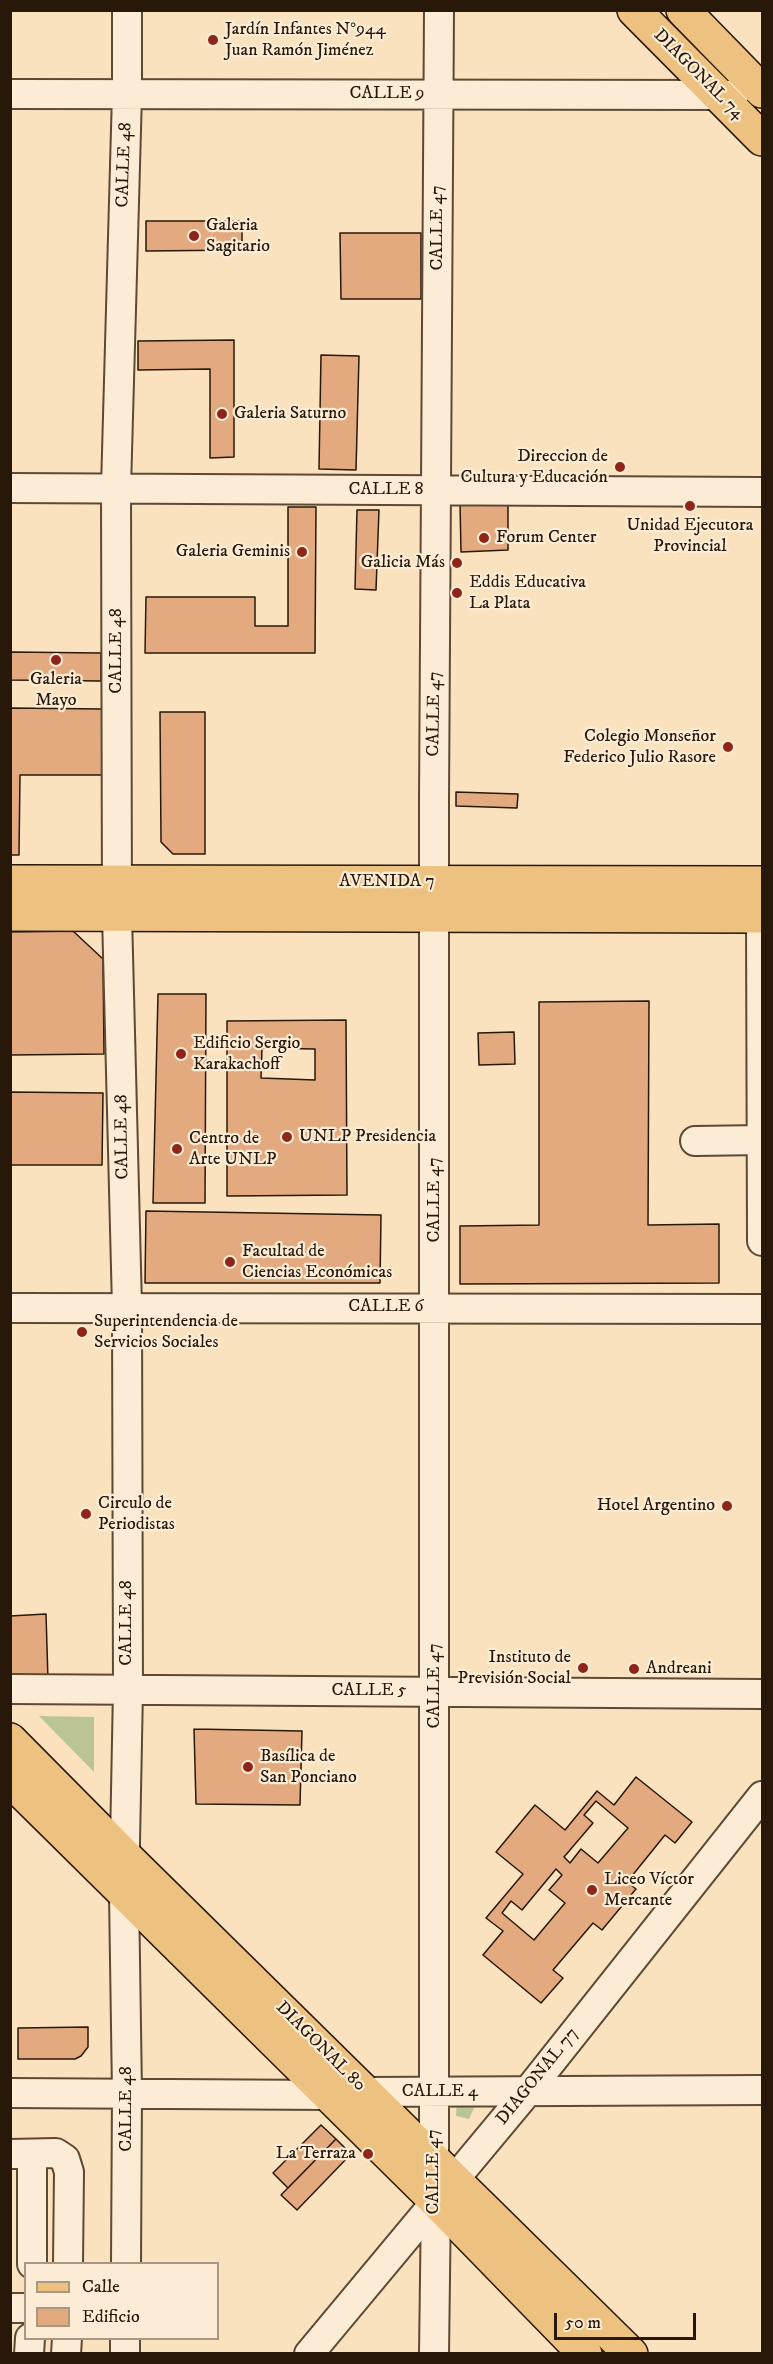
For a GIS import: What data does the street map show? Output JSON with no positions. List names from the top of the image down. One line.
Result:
{"streets":{"main road":["DIAGONAL 74","AVENIDA 7","DIAGONAL 80"],"street":["CALLE 9","CALLE 48","CALLE 47","CALLE 8","CALLE 6","CALLE 5","DIAGONAL 77","CALLE 4"]},"crossings":[["DIAGONAL 74","CALLE 9"],["CALLE 9","CALLE 48"],["CALLE 9","CALLE 47"],["CALLE 48","CALLE 8"],["CALLE 48","AVENIDA 7"],["CALLE 48","CALLE 6"],["CALLE 48","CALLE 5"],["CALLE 48","DIAGONAL 80"],["CALLE 48","CALLE 4"],["CALLE 47","CALLE 8"],["CALLE 47","AVENIDA 7"],["CALLE 47","CALLE 6"],["CALLE 47","CALLE 5"],["CALLE 47","DIAGONAL 80"],["CALLE 47","DIAGONAL 77"],["CALLE 47","CALLE 4"],["DIAGONAL 80","DIAGONAL 77"],["DIAGONAL 80","CALLE 4"],["DIAGONAL 77","CALLE 4"]],"places":["Jardín Infantes N°944 Juan Ramón Jiménez","Galeria Sagitario","Galeria Saturno","Direccion de Cultura y Educación","Unidad Ejecutora Provincial","Forum Center","Galeria Geminis","Galicia Más","Eddis Educativa La Plata","Galeria Mayo","Colegio Monseñor Federico Julio Rasore","Edificio Sergio Karakachoff","UNLP Presidencia","Centro de Arte UNLP","Facultad de Ciencias Económicas","Superintendencia de Servicios Sociales","Hotel Argentino","Circulo de Periodistas","Instituto de Previsión Social","Andreani","Basílica de San Ponciano","Liceo Víctor Mercante","La Terraza"],"legend":["Calle","Edificio"],"scale_bar":"50 m"}
